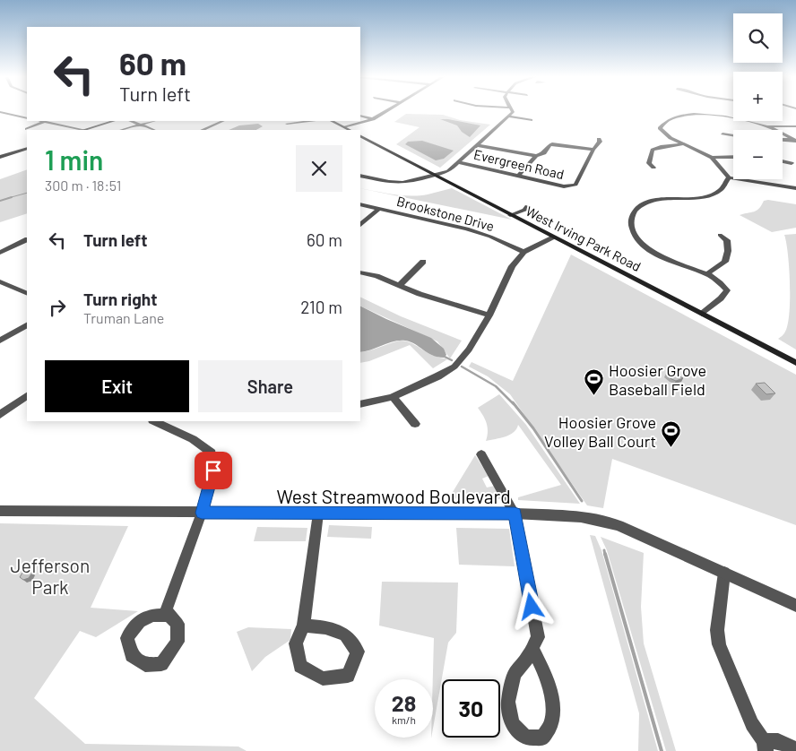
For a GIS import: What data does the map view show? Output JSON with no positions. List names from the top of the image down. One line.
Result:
{"streets":{"main road":["West Irving Park Road"],"street":["Evergreen Road","Brookstone Drive","West Streamwood Boulevard"]},"parks":["Jefferson Park"],"places":{"sports":["Hoosier Grove Baseball Field","Hoosier Grove Volley Ball Court"]},"page":{"map_buttons":["+","−"],"turn":["60 m","Turn left"],"heading":["1 min","300 m · 18:51"],"list":[{"name":"Turn left","value":"60 m"},{"name":"Turn right","note":"Truman Lane","value":"210 m"}],"buttons":["Exit","Share"],"speed":"28 km/h","limit":"30"}}
